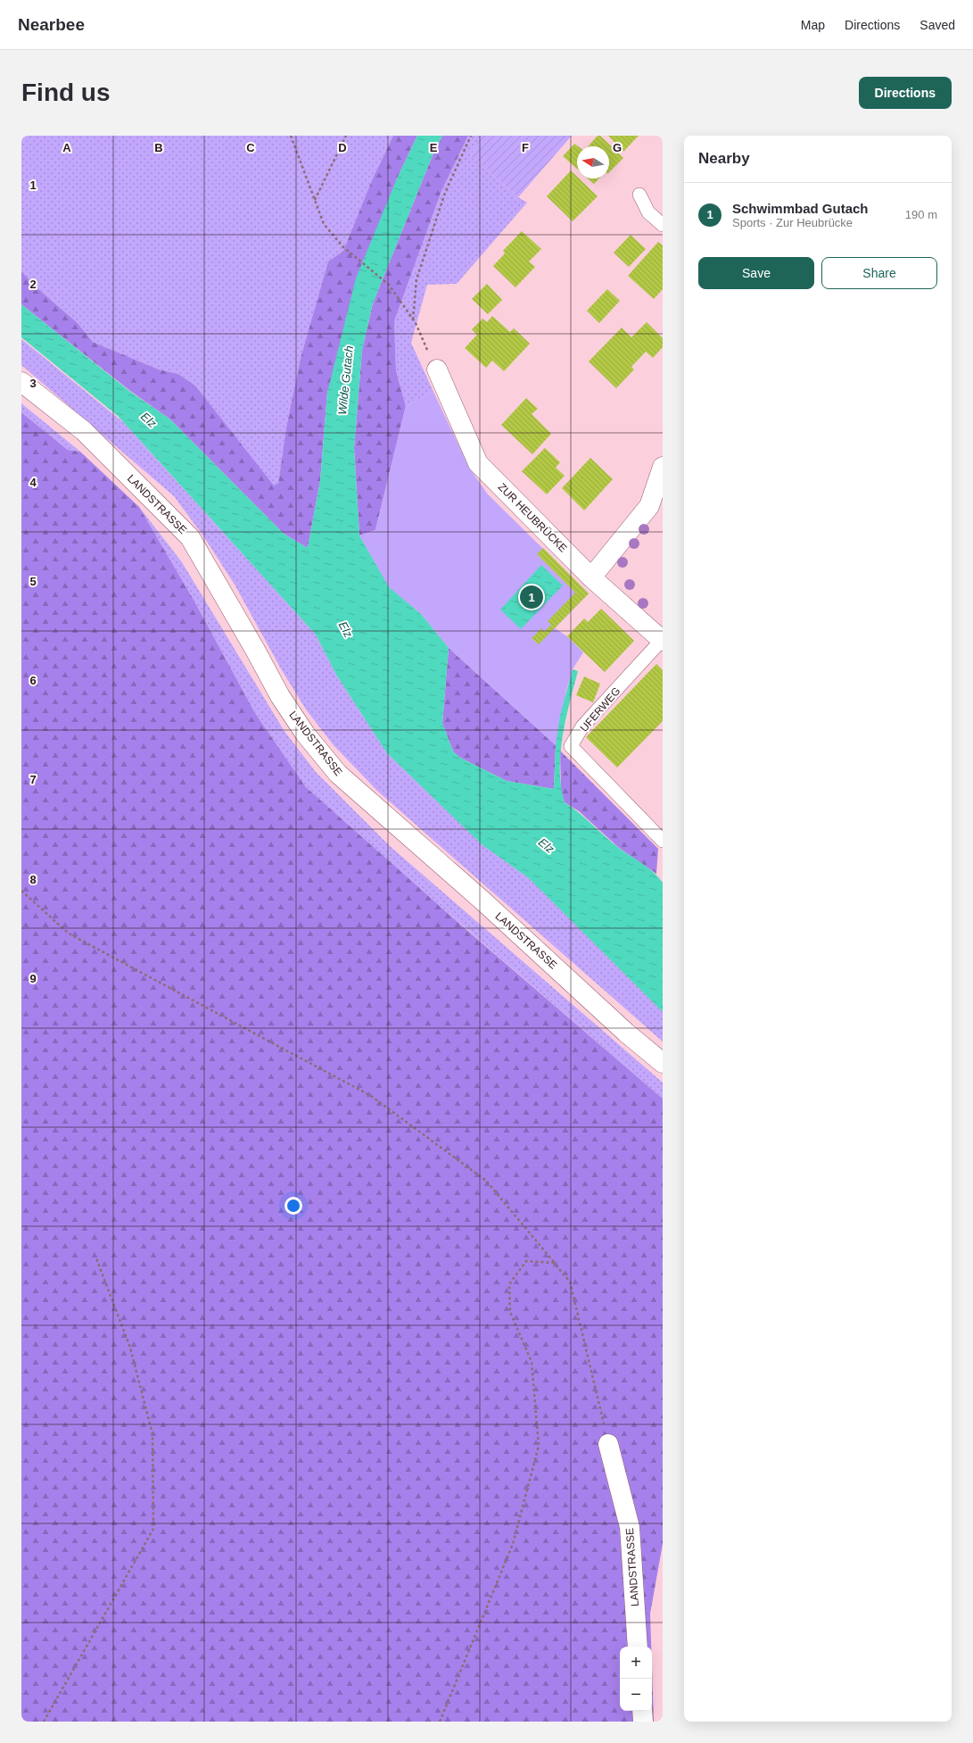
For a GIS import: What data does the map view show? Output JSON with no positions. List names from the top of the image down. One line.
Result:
{"streets":{"street":["LANDSTRASSE","ZUR HEUBRÜCKE"],"lane":["UFERWEG"]},"crossings":[["ZUR HEUBRÜCKE","UFERWEG"]],"water":["Wilde Gutach","Elz"],"north":"left","page":{"header":"Nearbee","nav":["Map","Directions","Saved"],"buttons":["Directions",["Save","Share"]],"title":"Find us","heading":"Nearby","list":[{"mark":"1","name":"Schwimmbad Gutach","note":"Sports · Zur Heubrücke","value":"190 m"}],"pins":"1","map_buttons":["+","−"]},"grid":{"columns":["A","B","C","D","E","F","G"],"rows":["1","2","3","4","5","6","7","8","9"]}}
